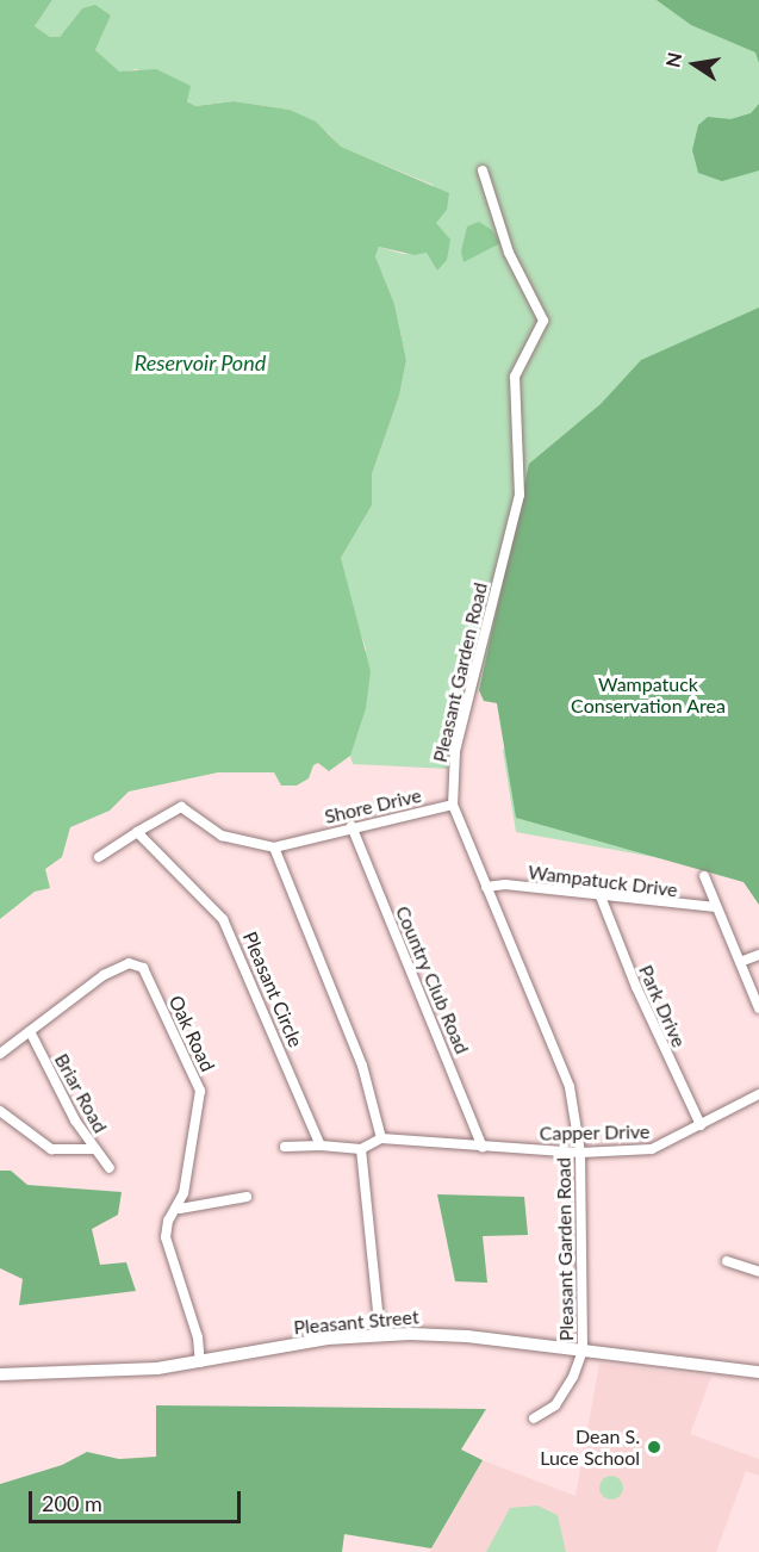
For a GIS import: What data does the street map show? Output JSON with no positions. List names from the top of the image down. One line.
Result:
{"streets":{"main road":["Pleasant Street"],"street":["Pleasant Garden Road","Shore Drive","Wampatuck Drive","Country Club Road","Pleasant Circle","Park Drive","Oak Road","Briar Road","Capper Drive"]},"crossings":[["Pleasant Garden Road","Shore Drive"],["Pleasant Garden Road","Wampatuck Drive"],["Pleasant Garden Road","Capper Drive"],["Pleasant Garden Road","Pleasant Street"],["Shore Drive","Country Club Road"],["Wampatuck Drive","Park Drive"],["Country Club Road","Capper Drive"],["Park Drive","Capper Drive"],["Oak Road","Briar Road"],["Oak Road","Pleasant Street"]],"water":["Reservoir Pond"],"parks":["Wampatuck Conservation Area"],"places":["Dean S. Luce School"],"scale_bar":"200 m","north":"left"}
